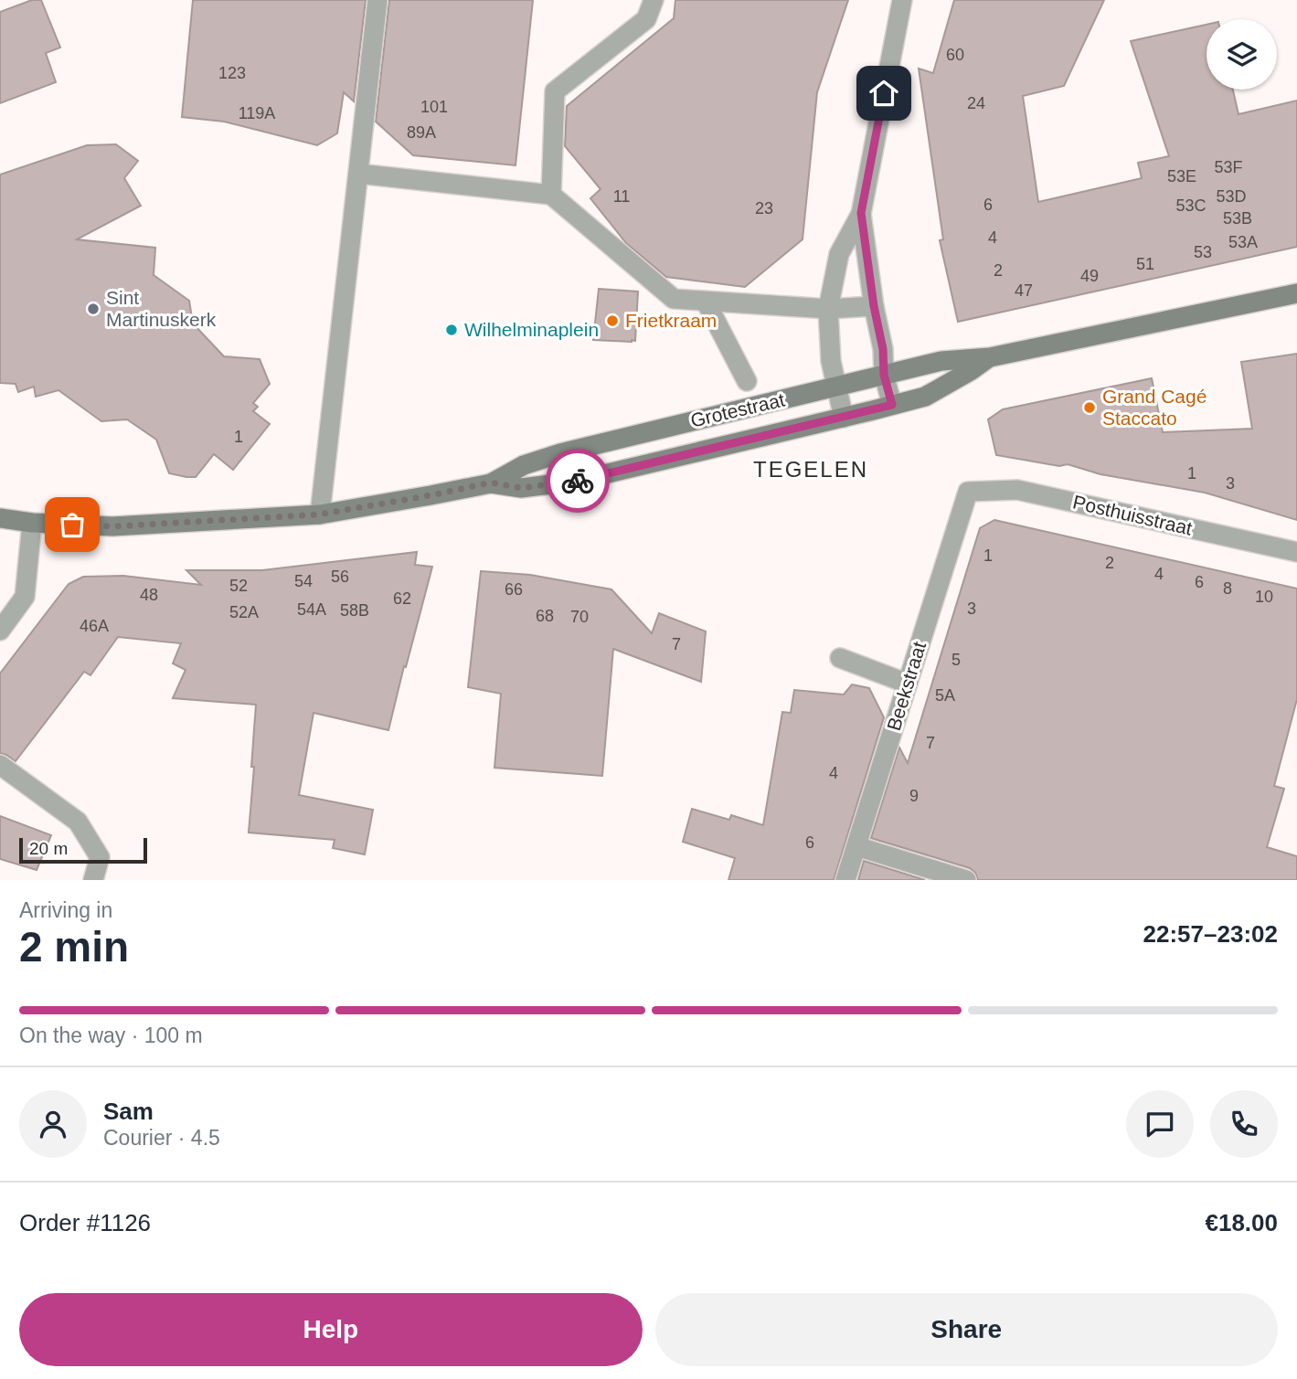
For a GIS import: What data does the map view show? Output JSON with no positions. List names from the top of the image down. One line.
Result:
{"streets":{"main road":["Grotestraat"],"street":["Posthuisstraat","Beekstraat"]},"crossings":[["Posthuisstraat","Beekstraat"]],"districts":["TEGELEN"],"places":["Sint Martinuskerk","Frietkraam","Wilhelminaplein","Grand Cagé Staccato"],"house_numbers":["60","123","24","101","119A","89A","53F","53E","11","53D","6","53C","23","53B","4","53A","53","51","2","49","47","1","1","3","1","2","4","56","54","6","52","8","66","48","10","62","3","54A","58B","52A","68","70","46A","7","5","5A","7","4","9","6"],"scale_bar":"20 m","page":{"scale":"20 m","heading":["2 min","Arriving in","22:57–23:02"],"panel":["Sam","Courier · 4.5","Order #1126","€18.00"],"bar":"On the way · 100 m","buttons":["Help","Share"]}}
